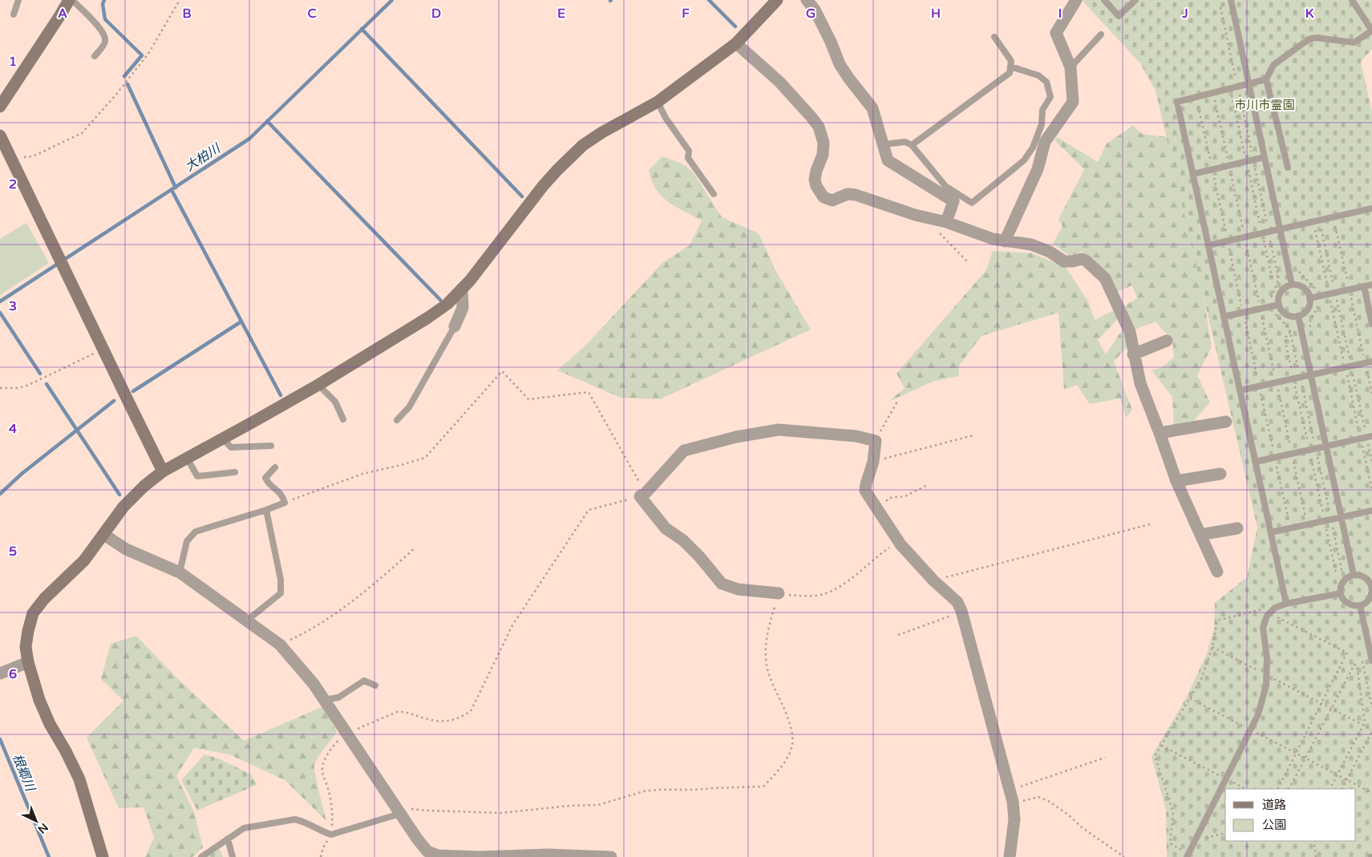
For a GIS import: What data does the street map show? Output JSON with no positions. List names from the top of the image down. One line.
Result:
{"water":["大柏川","根郷川"],"parks":["市川市霊園"],"legend":["道路","公園"],"north":"bottom right","grid":{"columns":["A","B","C","D","E","F","G","H","I","J","K"],"rows":["1","2","3","4","5","6"]}}
